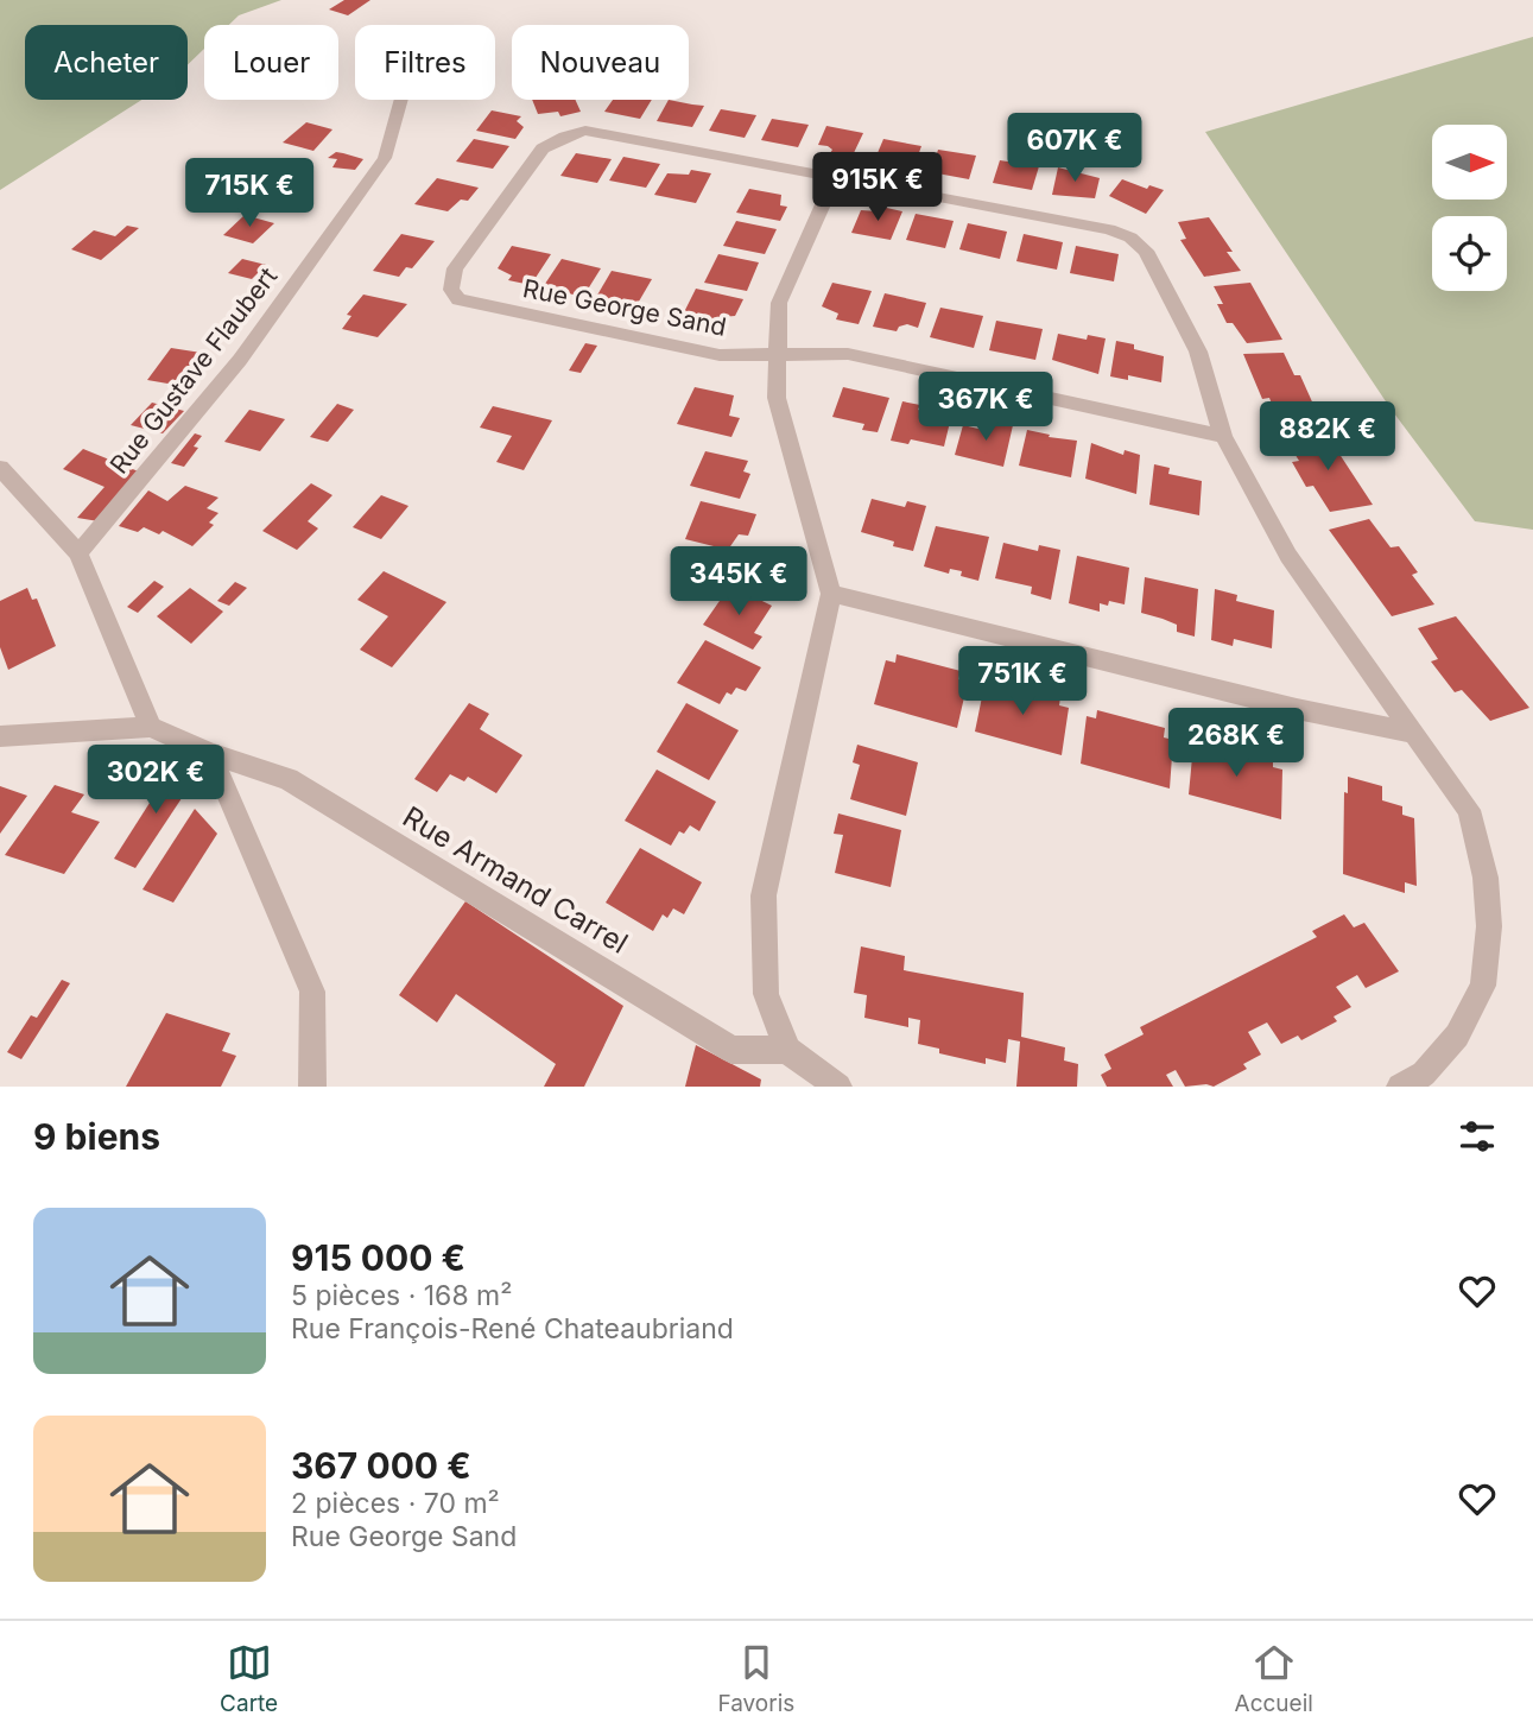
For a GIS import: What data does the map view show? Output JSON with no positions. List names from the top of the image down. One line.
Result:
{"streets":{"street":["Rue George Sand","Rue Gustave Flaubert","Rue Armand Carrel"]},"north":"right","page":{"chip":["Acheter","Louer","Filtres","Nouveau"],"price":["607K €","915K €","715K €","367K €","882K €","345K €","751K €","268K €","302K €"],"heading":"9 biens","list":[{"name":"915 000 €","note":"5 pièces · 168 m² · Rue François-René Chateaubriand"},{"name":"367 000 €","note":"2 pièces · 70 m² · Rue George Sand"}],"tabs":["Carte","Favoris","Accueil"]}}
